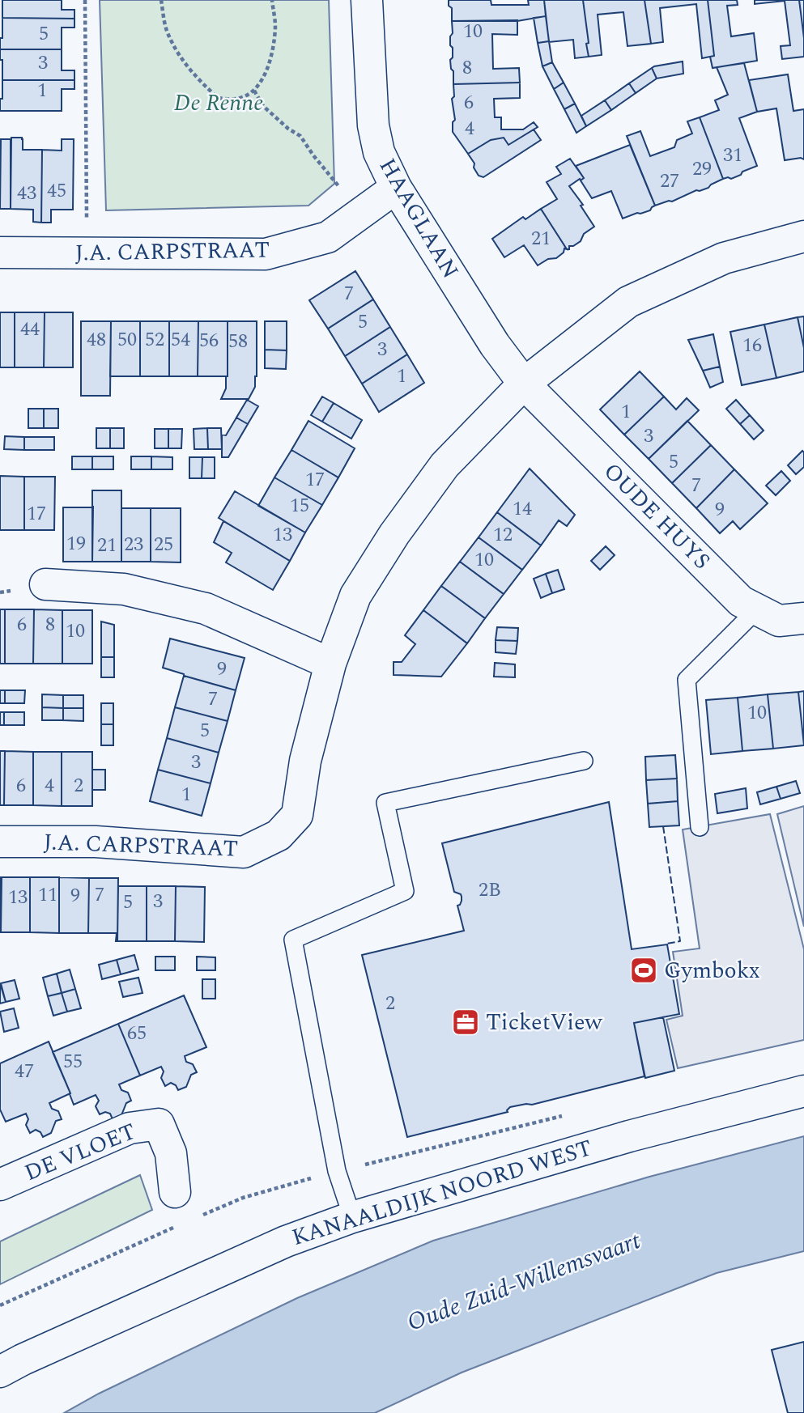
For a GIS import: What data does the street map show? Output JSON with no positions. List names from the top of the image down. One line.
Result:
{"streets":{"street":["HAAGLAAN","J.A. CARPSTRAAT","OUDE HUYS","DE VLOET","KANAALDIJK NOORD WEST"]},"crossings":[["HAAGLAAN","J.A. CARPSTRAAT"],["HAAGLAAN","OUDE HUYS"]],"water":["Oude Zuid-Willemsvaart"],"parks":["De Renne"],"places":{"sports":["Gymbokx"],"office":["TicketView"]},"house_numbers":["10","5","3","8","1","6","4","31","29","27","45","43","21","7","5","44","48","50","52","54","56","58","16","3","1","1","3","5","17","7","15","14","9","17","13","12","19","23","25","21","10","6","8","10","9","7","10","5","3","6","4","2","1","2B","11","7","9","13","3","5","2","65","55","47"]}
